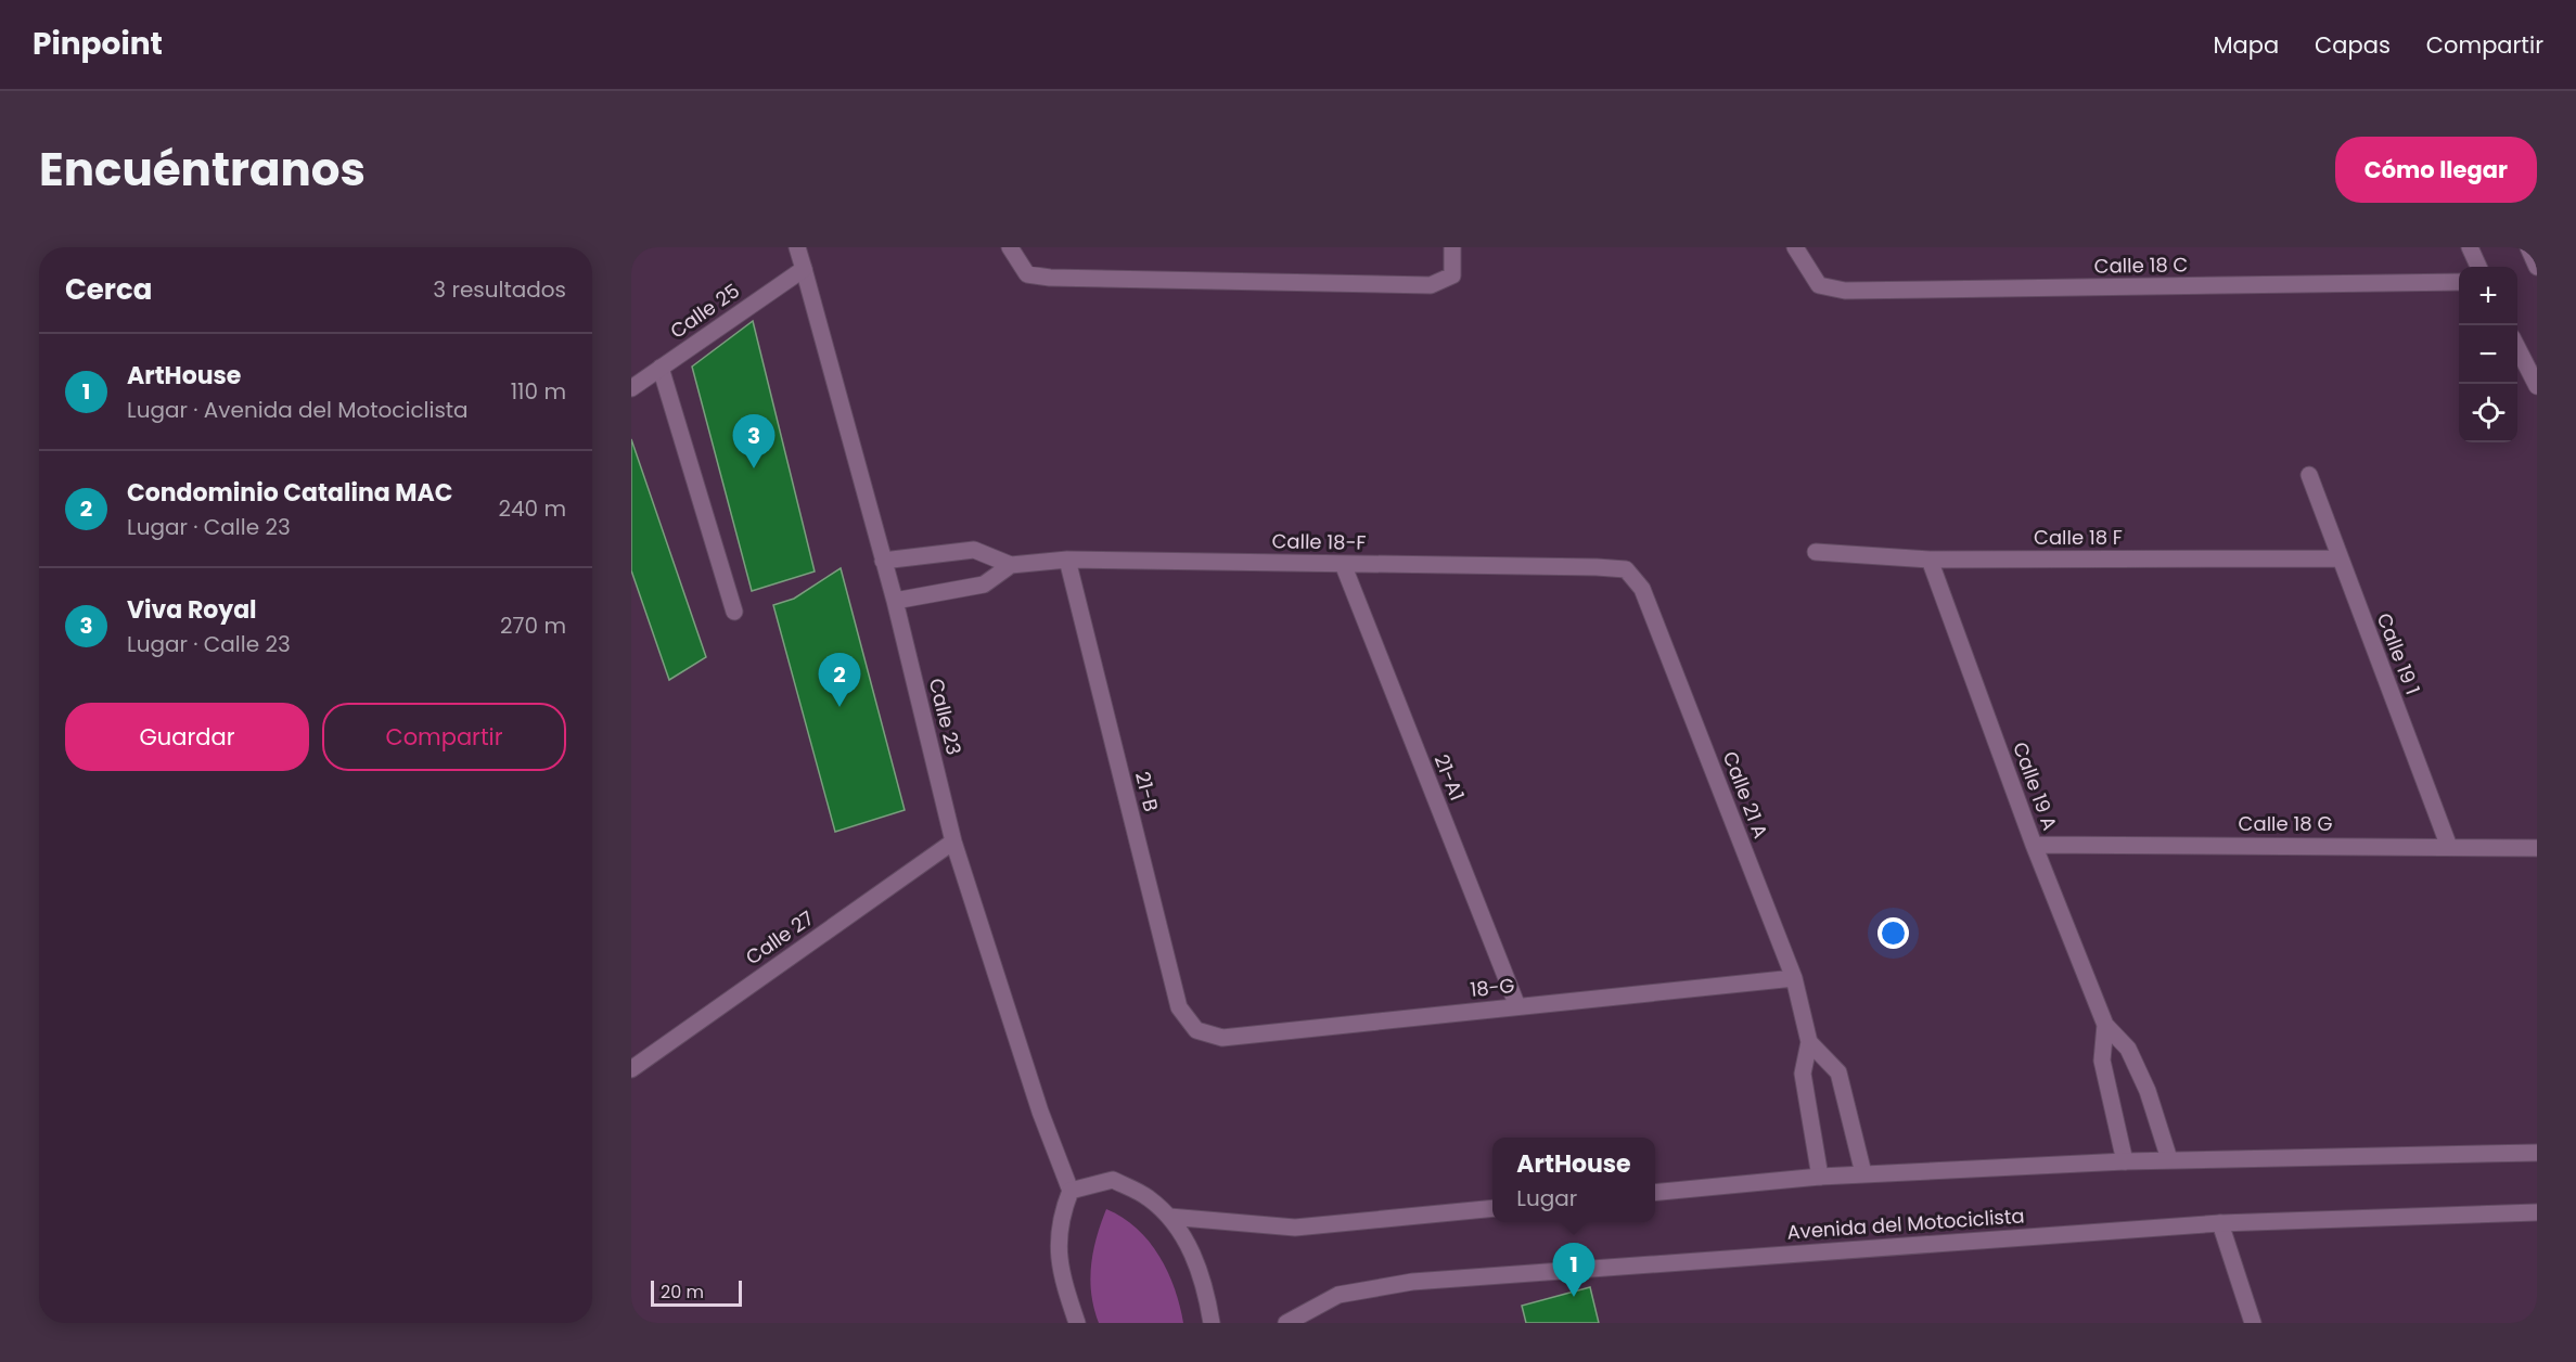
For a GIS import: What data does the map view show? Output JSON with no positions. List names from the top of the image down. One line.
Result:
{"streets":{"street":["Calle 18 C","Calle 25","Calle 18 F","Calle 18-F","Calle 19 1","Calle 23","21-A1","Calle 19 A","21-B","Calle 21 A","Calle 18 G","Calle 27","18-G","Avenida del Motociclista"]},"crossings":[["Calle 25","Calle 23"],["Calle 18 F","Calle 19 1"],["Calle 18 F","Calle 19 A"],["Calle 18-F","Calle 23"],["Calle 18-F","21-A1"],["Calle 18-F","21-B"],["Calle 18-F","Calle 21 A"],["Calle 19 1","Calle 18 G"],["Calle 23","Calle 27"],["21-A1","18-G"],["Calle 19 A","Calle 18 G"],["21-B","18-G"],["Calle 21 A","18-G"]],"scale_bar":"20 m","page":{"header":"Pinpoint","nav":["Mapa","Capas","Compartir"],"title":"Encuéntranos","buttons":["Cómo llegar",["Guardar","Compartir"]],"heading":["Cerca","3 resultados"],"map_buttons":["+","−"],"list":[{"mark":"1","name":"ArtHouse","note":"Lugar · Avenida del Motociclista","value":"110 m"},{"mark":"2","name":"Condominio Catalina MAC","note":"Lugar · Calle 23","value":"240 m"},{"mark":"3","name":"Viva Royal","note":"Lugar · Calle 23","value":"270 m"}],"pins":["3","2","1"],"popup":["ArtHouse","Lugar"],"scale":"20 m"}}
